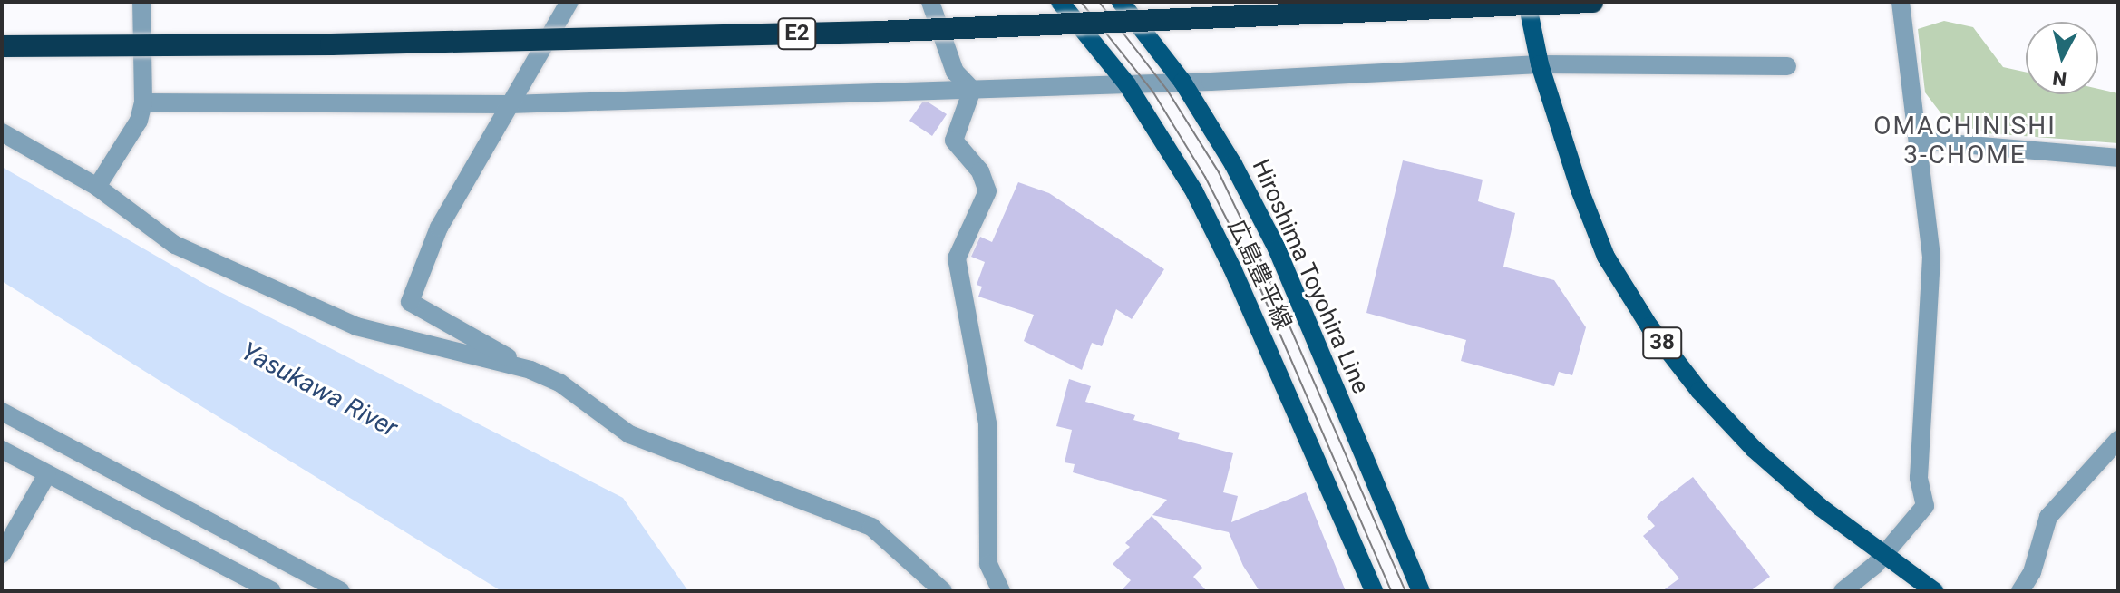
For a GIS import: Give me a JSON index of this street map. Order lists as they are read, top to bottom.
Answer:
{
  "streets": {
    "highway": ["E2"],
    "main road": ["広島豊平線", "Hiroshima Toyohira Line", "38"]
  },
  "districts": ["OMACHINISHI 3-CHOME"],
  "water": ["Yasukawa River"],
  "north": "bottom"
}
